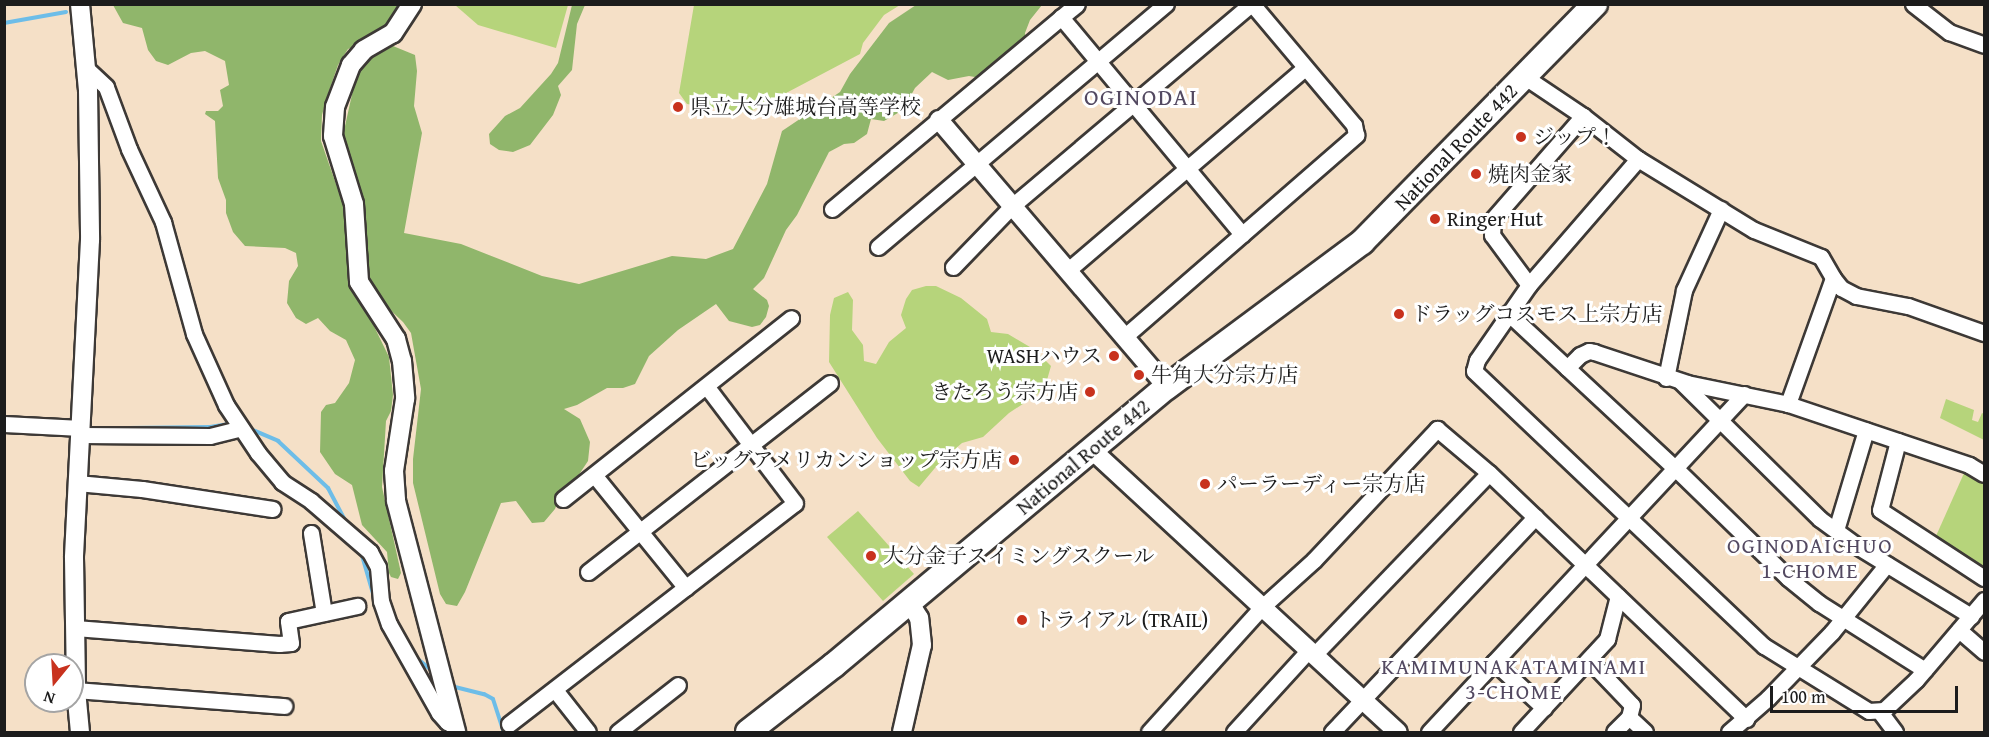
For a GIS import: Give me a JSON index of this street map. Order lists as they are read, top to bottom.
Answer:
{
  "streets": {
    "highway": ["National Route 442"]
  },
  "districts": ["OGINODAI", "OGINODAICHUO 1-CHOME", "KAMIMUNAKATAMINAMI 3-CHOME"],
  "places": [
    "県立大分雄城台高等学校",
    "ジップ！",
    "焼肉金家",
    "Ringer Hut",
    "ドラッグコスモス上宗方店",
    "WASHハウス",
    "牛角大分宗方店",
    "きたろう宗方店",
    "ビッグアメリカンショップ宗方店",
    "パーラーディー宗方店",
    "大分金子スイミングスクール",
    "トライアル (TRAIL)"
  ],
  "scale_bar": "100 m",
  "north": "bottom"
}
